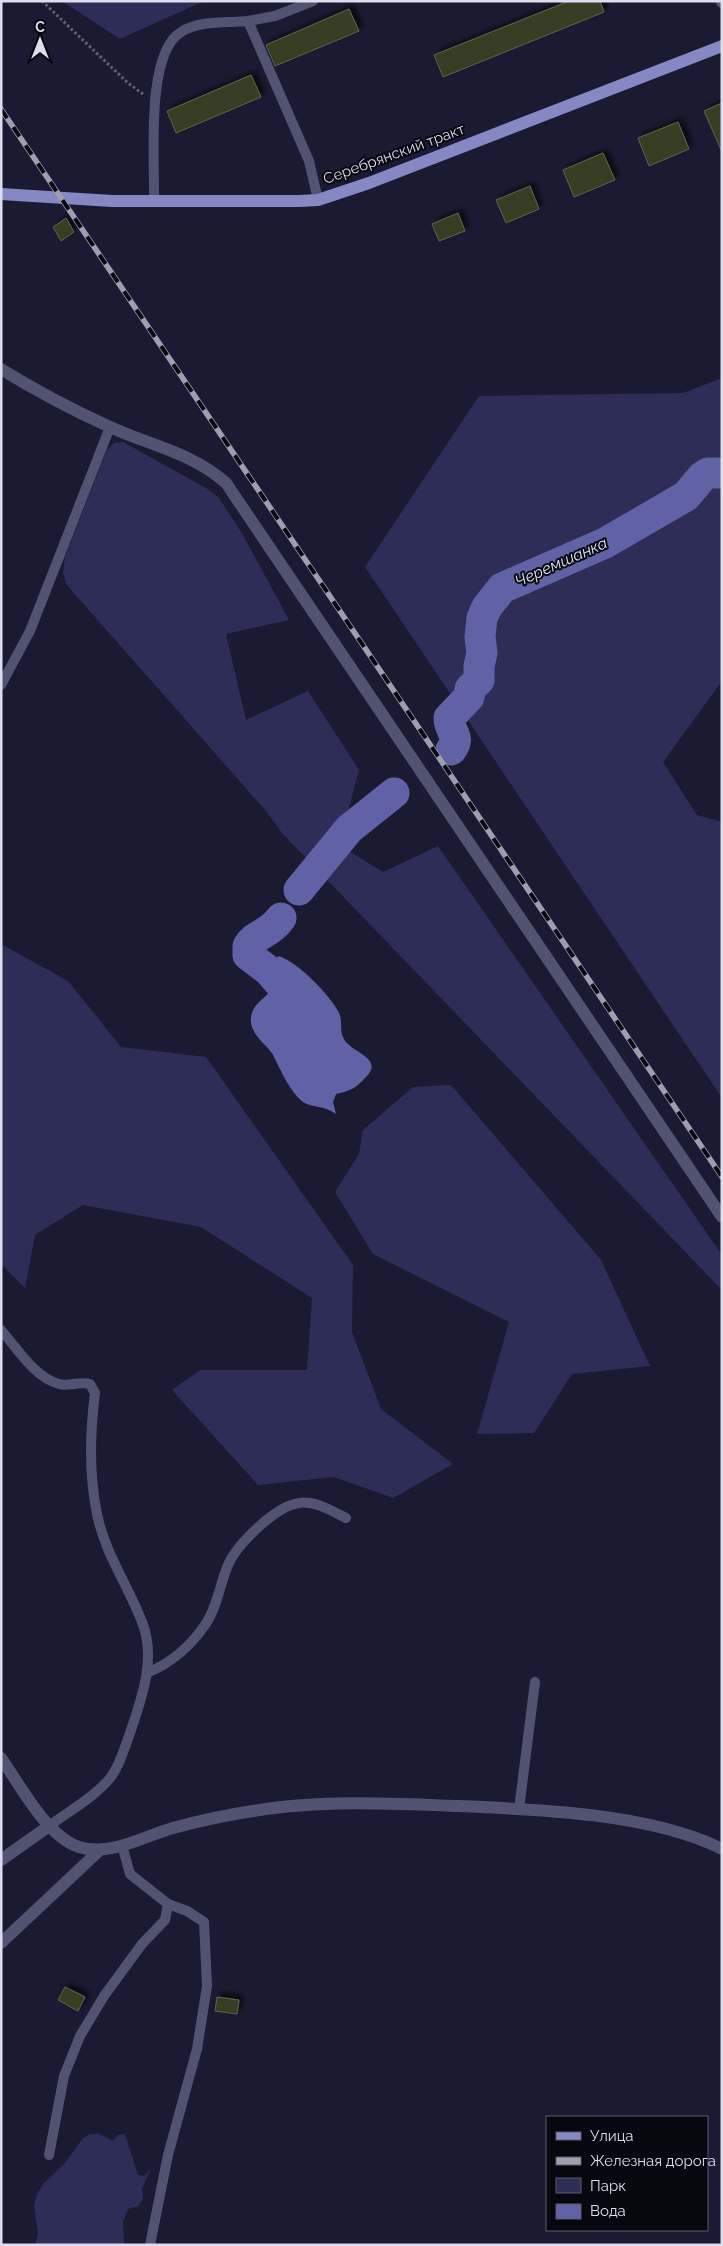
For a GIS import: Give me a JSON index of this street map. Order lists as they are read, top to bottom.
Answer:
{
  "streets": {
    "main road": ["Серебрянский тракт"]
  },
  "water": ["Черемшанка"],
  "legend": [
    "Улица",
    "Железная дорога",
    "Парк",
    "Вода"
  ],
  "north": "top"
}
